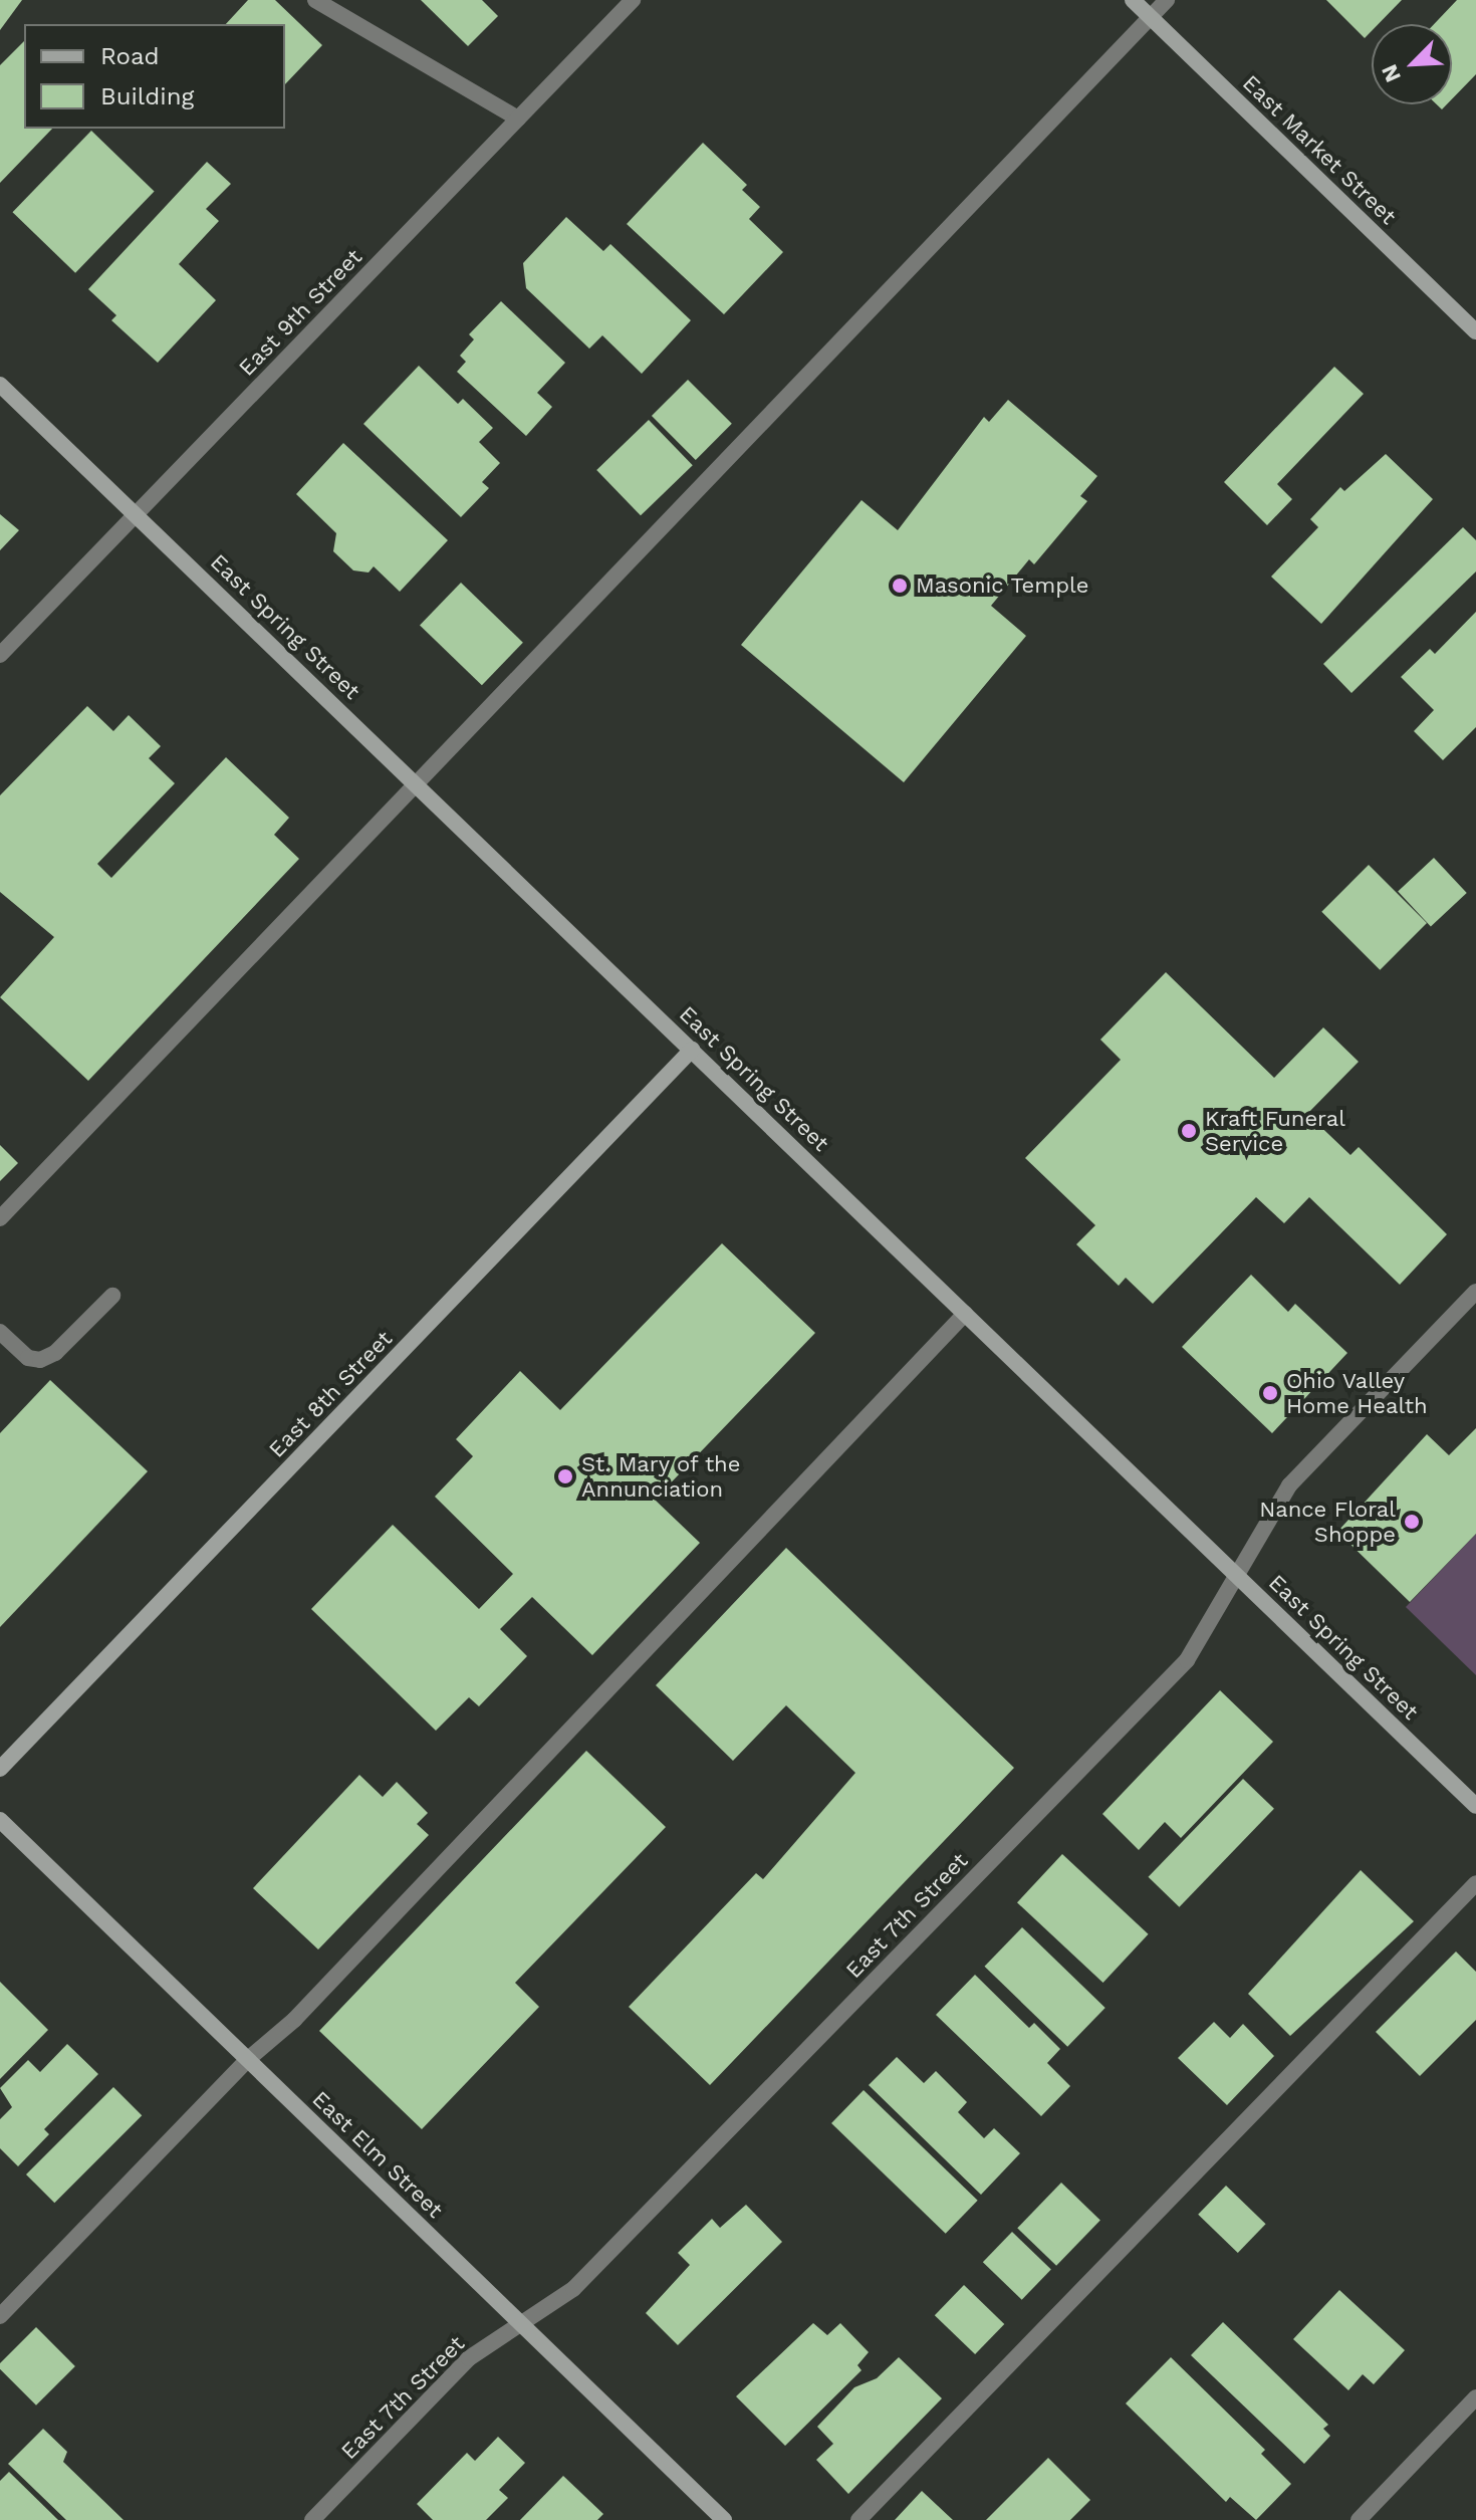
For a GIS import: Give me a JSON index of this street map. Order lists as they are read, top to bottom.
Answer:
{
  "streets": {
    "main road": [
      "East Market Street",
      "East Spring Street",
      "East 8th Street",
      "East Elm Street"
    ],
    "street": ["East 9th Street", "East 7th Street"]
  },
  "crossings": [
    ["East 9th Street", "East Spring Street"],
    ["East Spring Street", "East 8th Street"],
    ["East Spring Street", "East 7th Street"],
    ["East 7th Street", "East Elm Street"]
  ],
  "places": [
    "Masonic Temple",
    "Kraft Funeral Service",
    "Ohio Valley Home Health",
    "St. Mary of the Annunciation",
    "Nance Floral Shoppe"
  ],
  "legend": ["Road", "Building"],
  "north": "bottom left"
}
